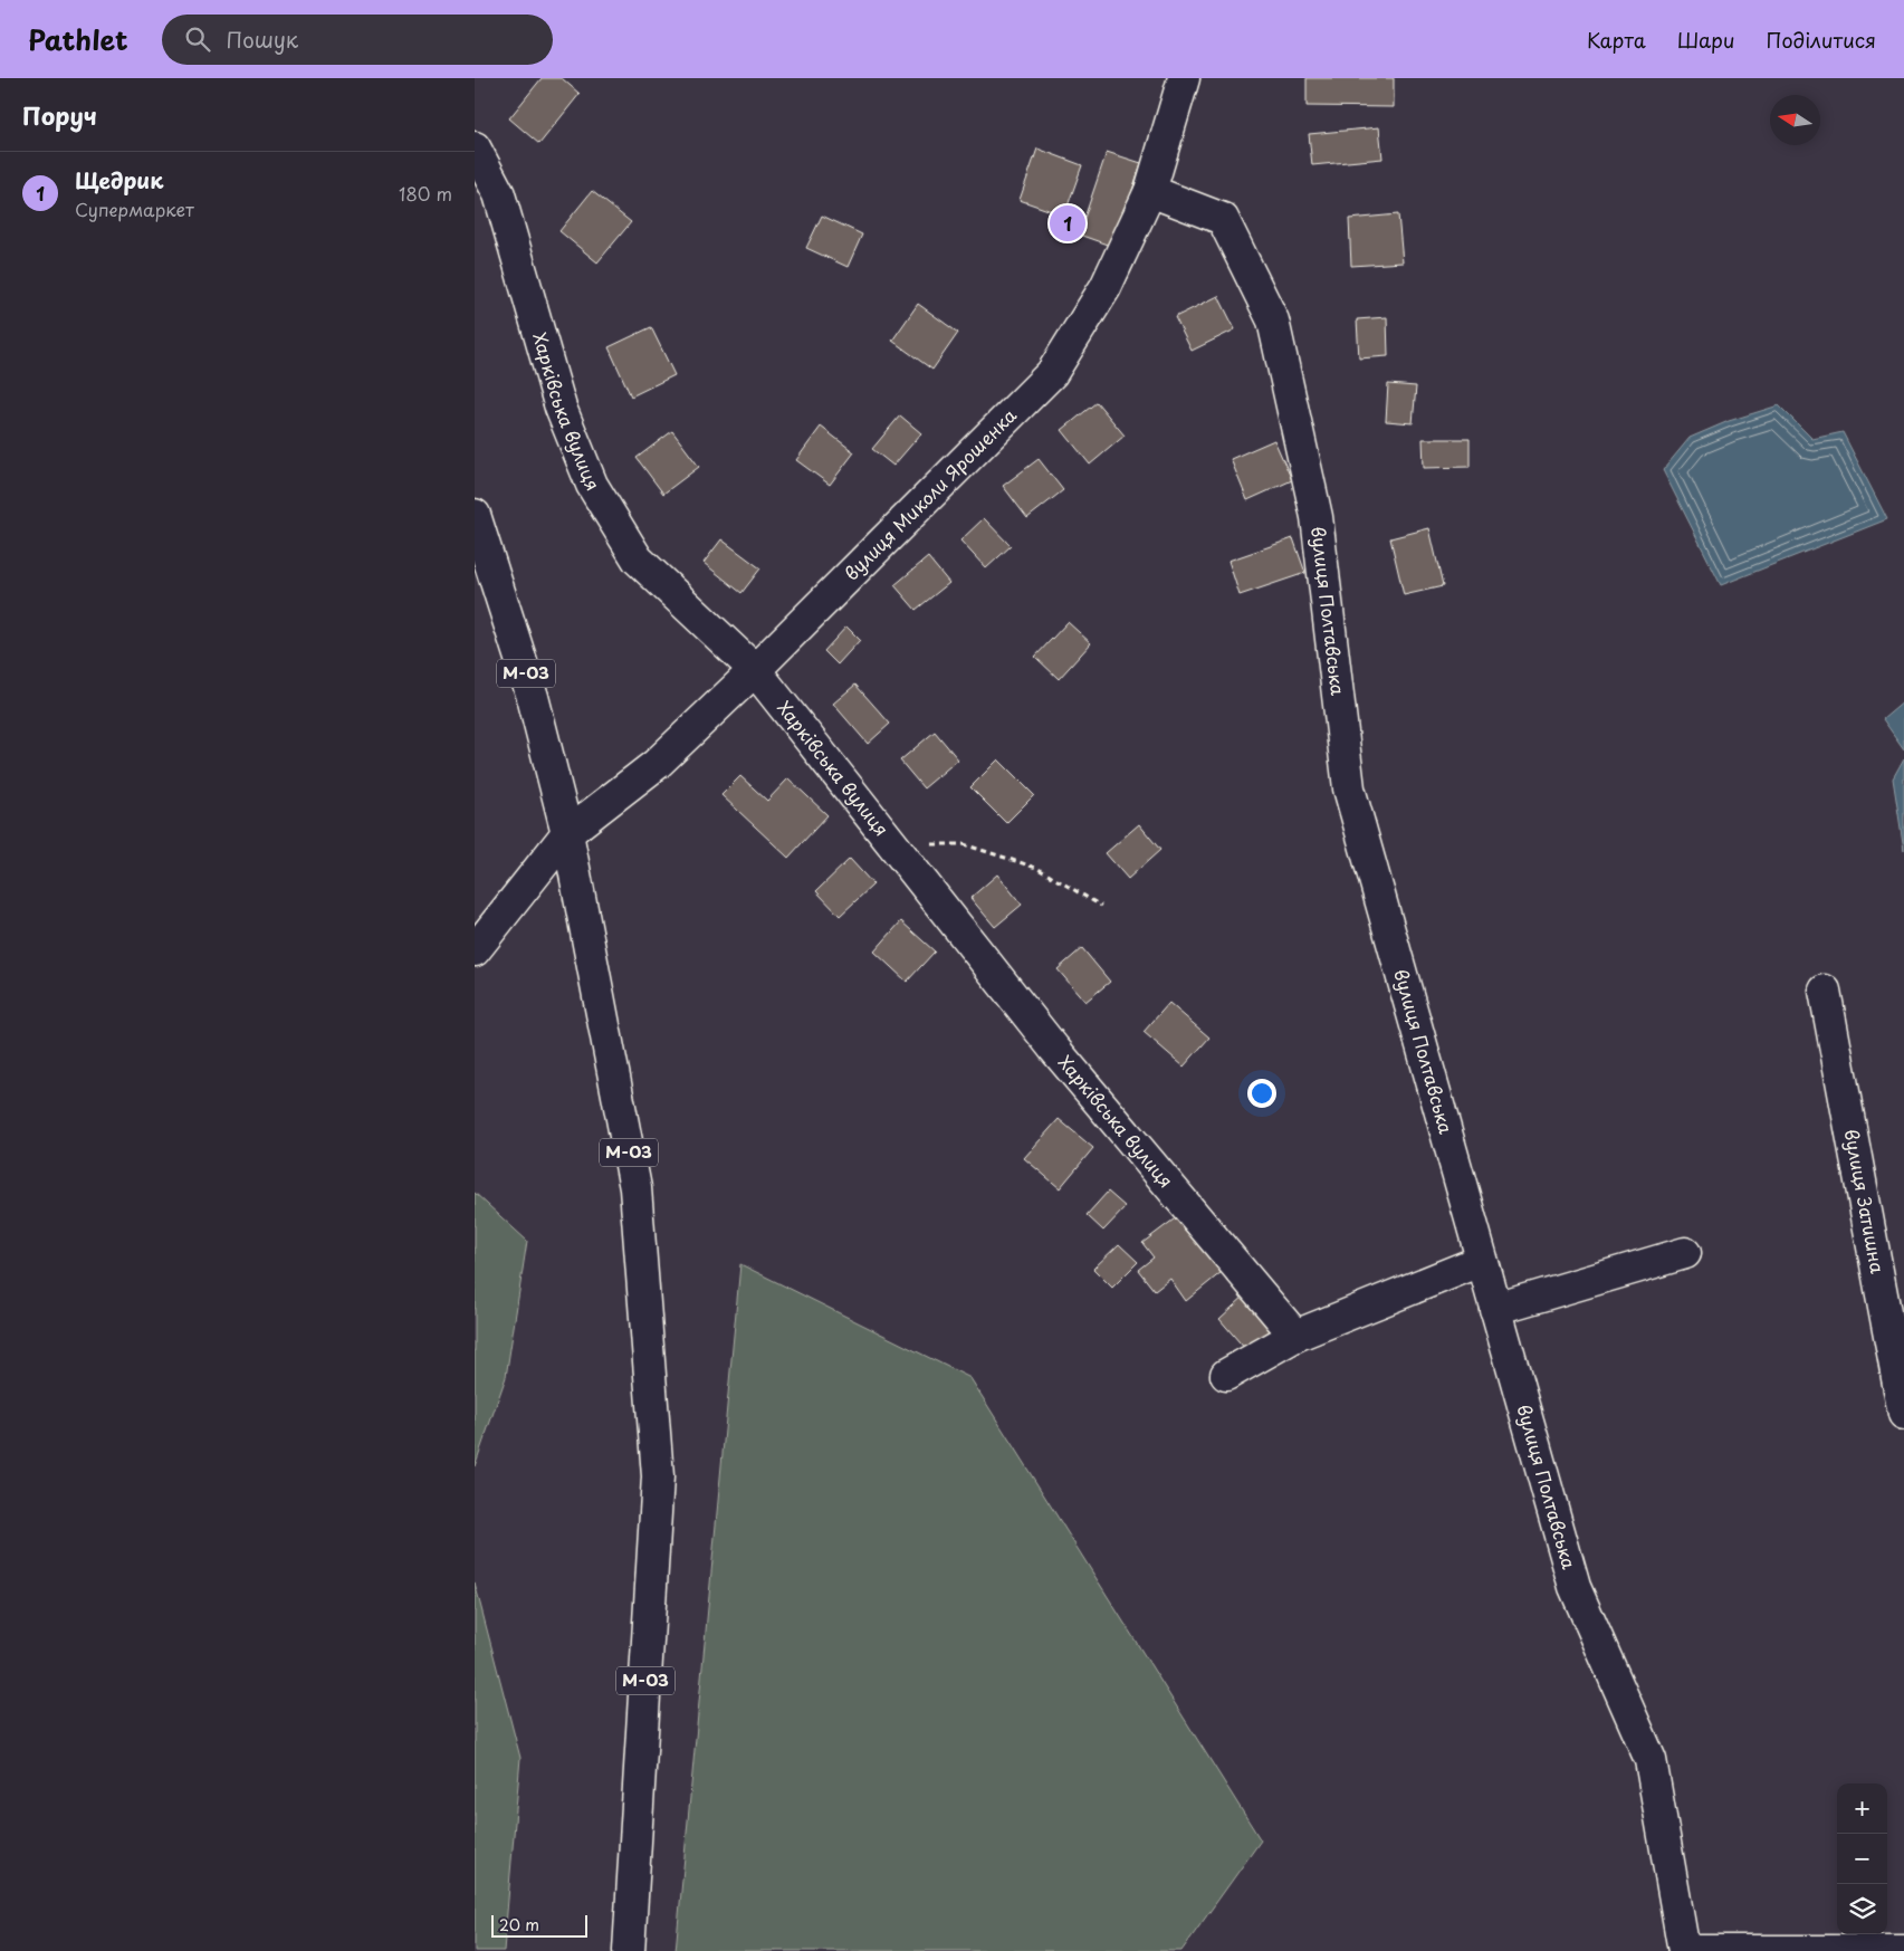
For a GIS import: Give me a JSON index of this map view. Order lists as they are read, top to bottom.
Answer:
{
  "streets": {
    "main road": [
      "Харківська вулиця",
      "вулиця Миколи Ярошенка",
      "вулиця Полтавська",
      "М-03",
      "вулиця Затишна"
    ]
  },
  "crossings": [
    ["Харківська вулиця", "вулиця Миколи Ярошенка"],
    ["вулиця Миколи Ярошенка", "вулиця Полтавська"],
    ["вулиця Миколи Ярошенка", "М-03"]
  ],
  "scale_bar": "20 m",
  "north": "left",
  "page": {
    "header": "Pathlet",
    "search": "Пошук",
    "nav": ["Карта", "Шари", "Поділитися"],
    "heading": "Поруч",
    "list": [
      {
        "mark": "1",
        "name": "Щедрик",
        "note": "Супермаркет",
        "value": "180 m"
      }
    ],
    "pins": "1",
    "map_buttons": ["+", "−"],
    "scale": "20 m"
  }
}
